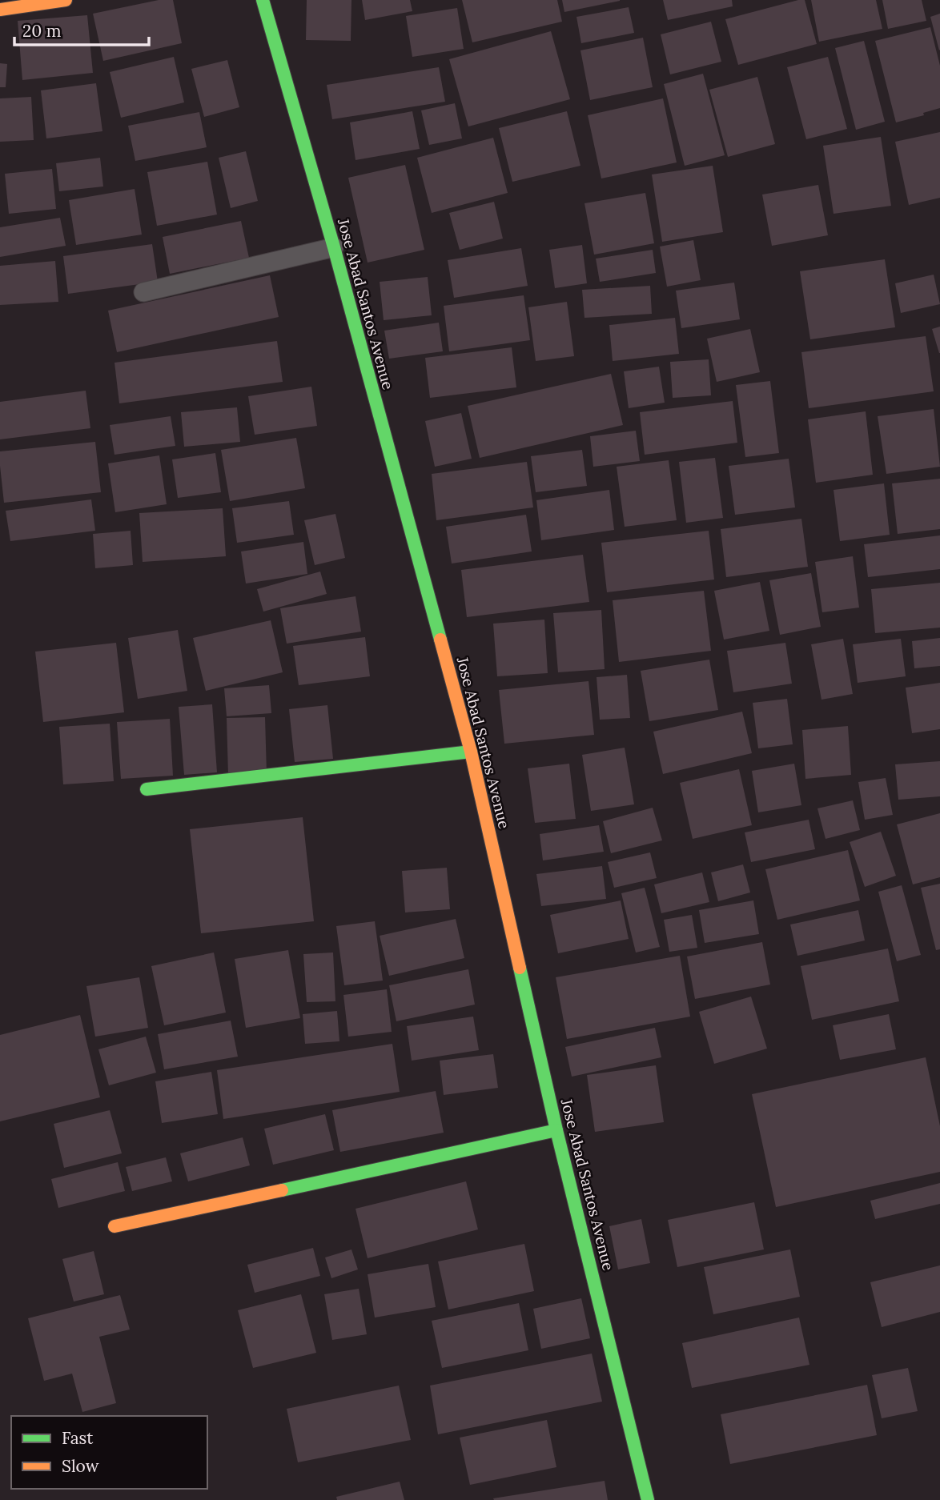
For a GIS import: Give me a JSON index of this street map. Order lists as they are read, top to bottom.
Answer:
{
  "streets": {
    "main road": ["Jose Abad Santos Avenue"]
  },
  "legend": ["Fast", "Slow"],
  "scale_bar": "20 m"
}
